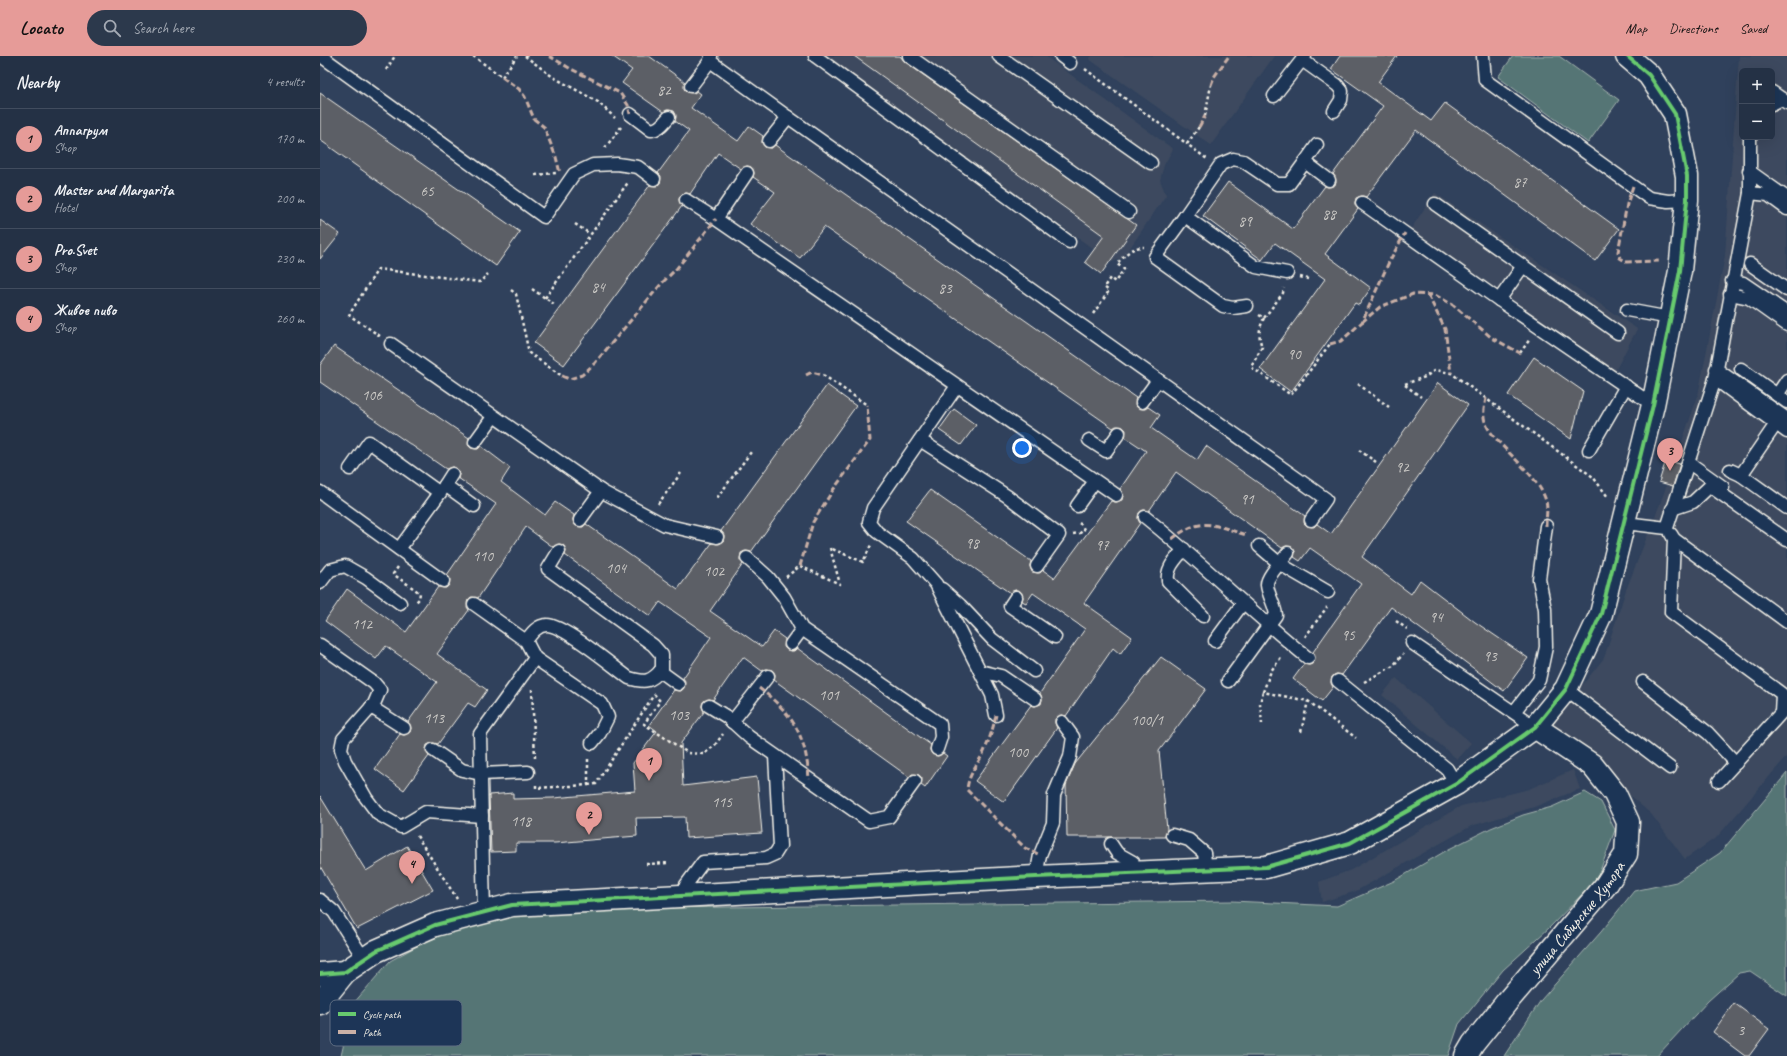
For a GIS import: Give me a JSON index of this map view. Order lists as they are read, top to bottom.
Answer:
{
  "streets": {
    "street": ["улица Сибирские Хутора"]
  },
  "house_numbers": [
    "82",
    "87",
    "65",
    "88",
    "89",
    "84",
    "83",
    "90",
    "106",
    "92",
    "91",
    "98",
    "97",
    "110",
    "104",
    "102",
    "94",
    "112",
    "95",
    "93",
    "101",
    "103",
    "113",
    "100/1",
    "100",
    "115",
    "118",
    "3"
  ],
  "legend": ["Cycle path", "Path"],
  "page": {
    "header": "Locato",
    "search": "Search here",
    "nav": ["Map", "Directions", "Saved"],
    "heading": ["Nearby", "4 results"],
    "map_buttons": ["+", "−"],
    "list": [
      {
        "mark": "1",
        "name": "Аппагрум",
        "note": "Shop",
        "value": "170 m"
      },
      {
        "mark": "2",
        "name": "Master and Margarita",
        "note": "Hotel",
        "value": "200 m"
      },
      {
        "mark": "3",
        "name": "Pro.Svet",
        "note": "Shop",
        "value": "230 m"
      },
      {
        "mark": "4",
        "name": "Живое пиво",
        "note": "Shop",
        "value": "260 m"
      }
    ],
    "pins": [
      "3",
      "1",
      "2",
      "4"
    ]
  }
}
